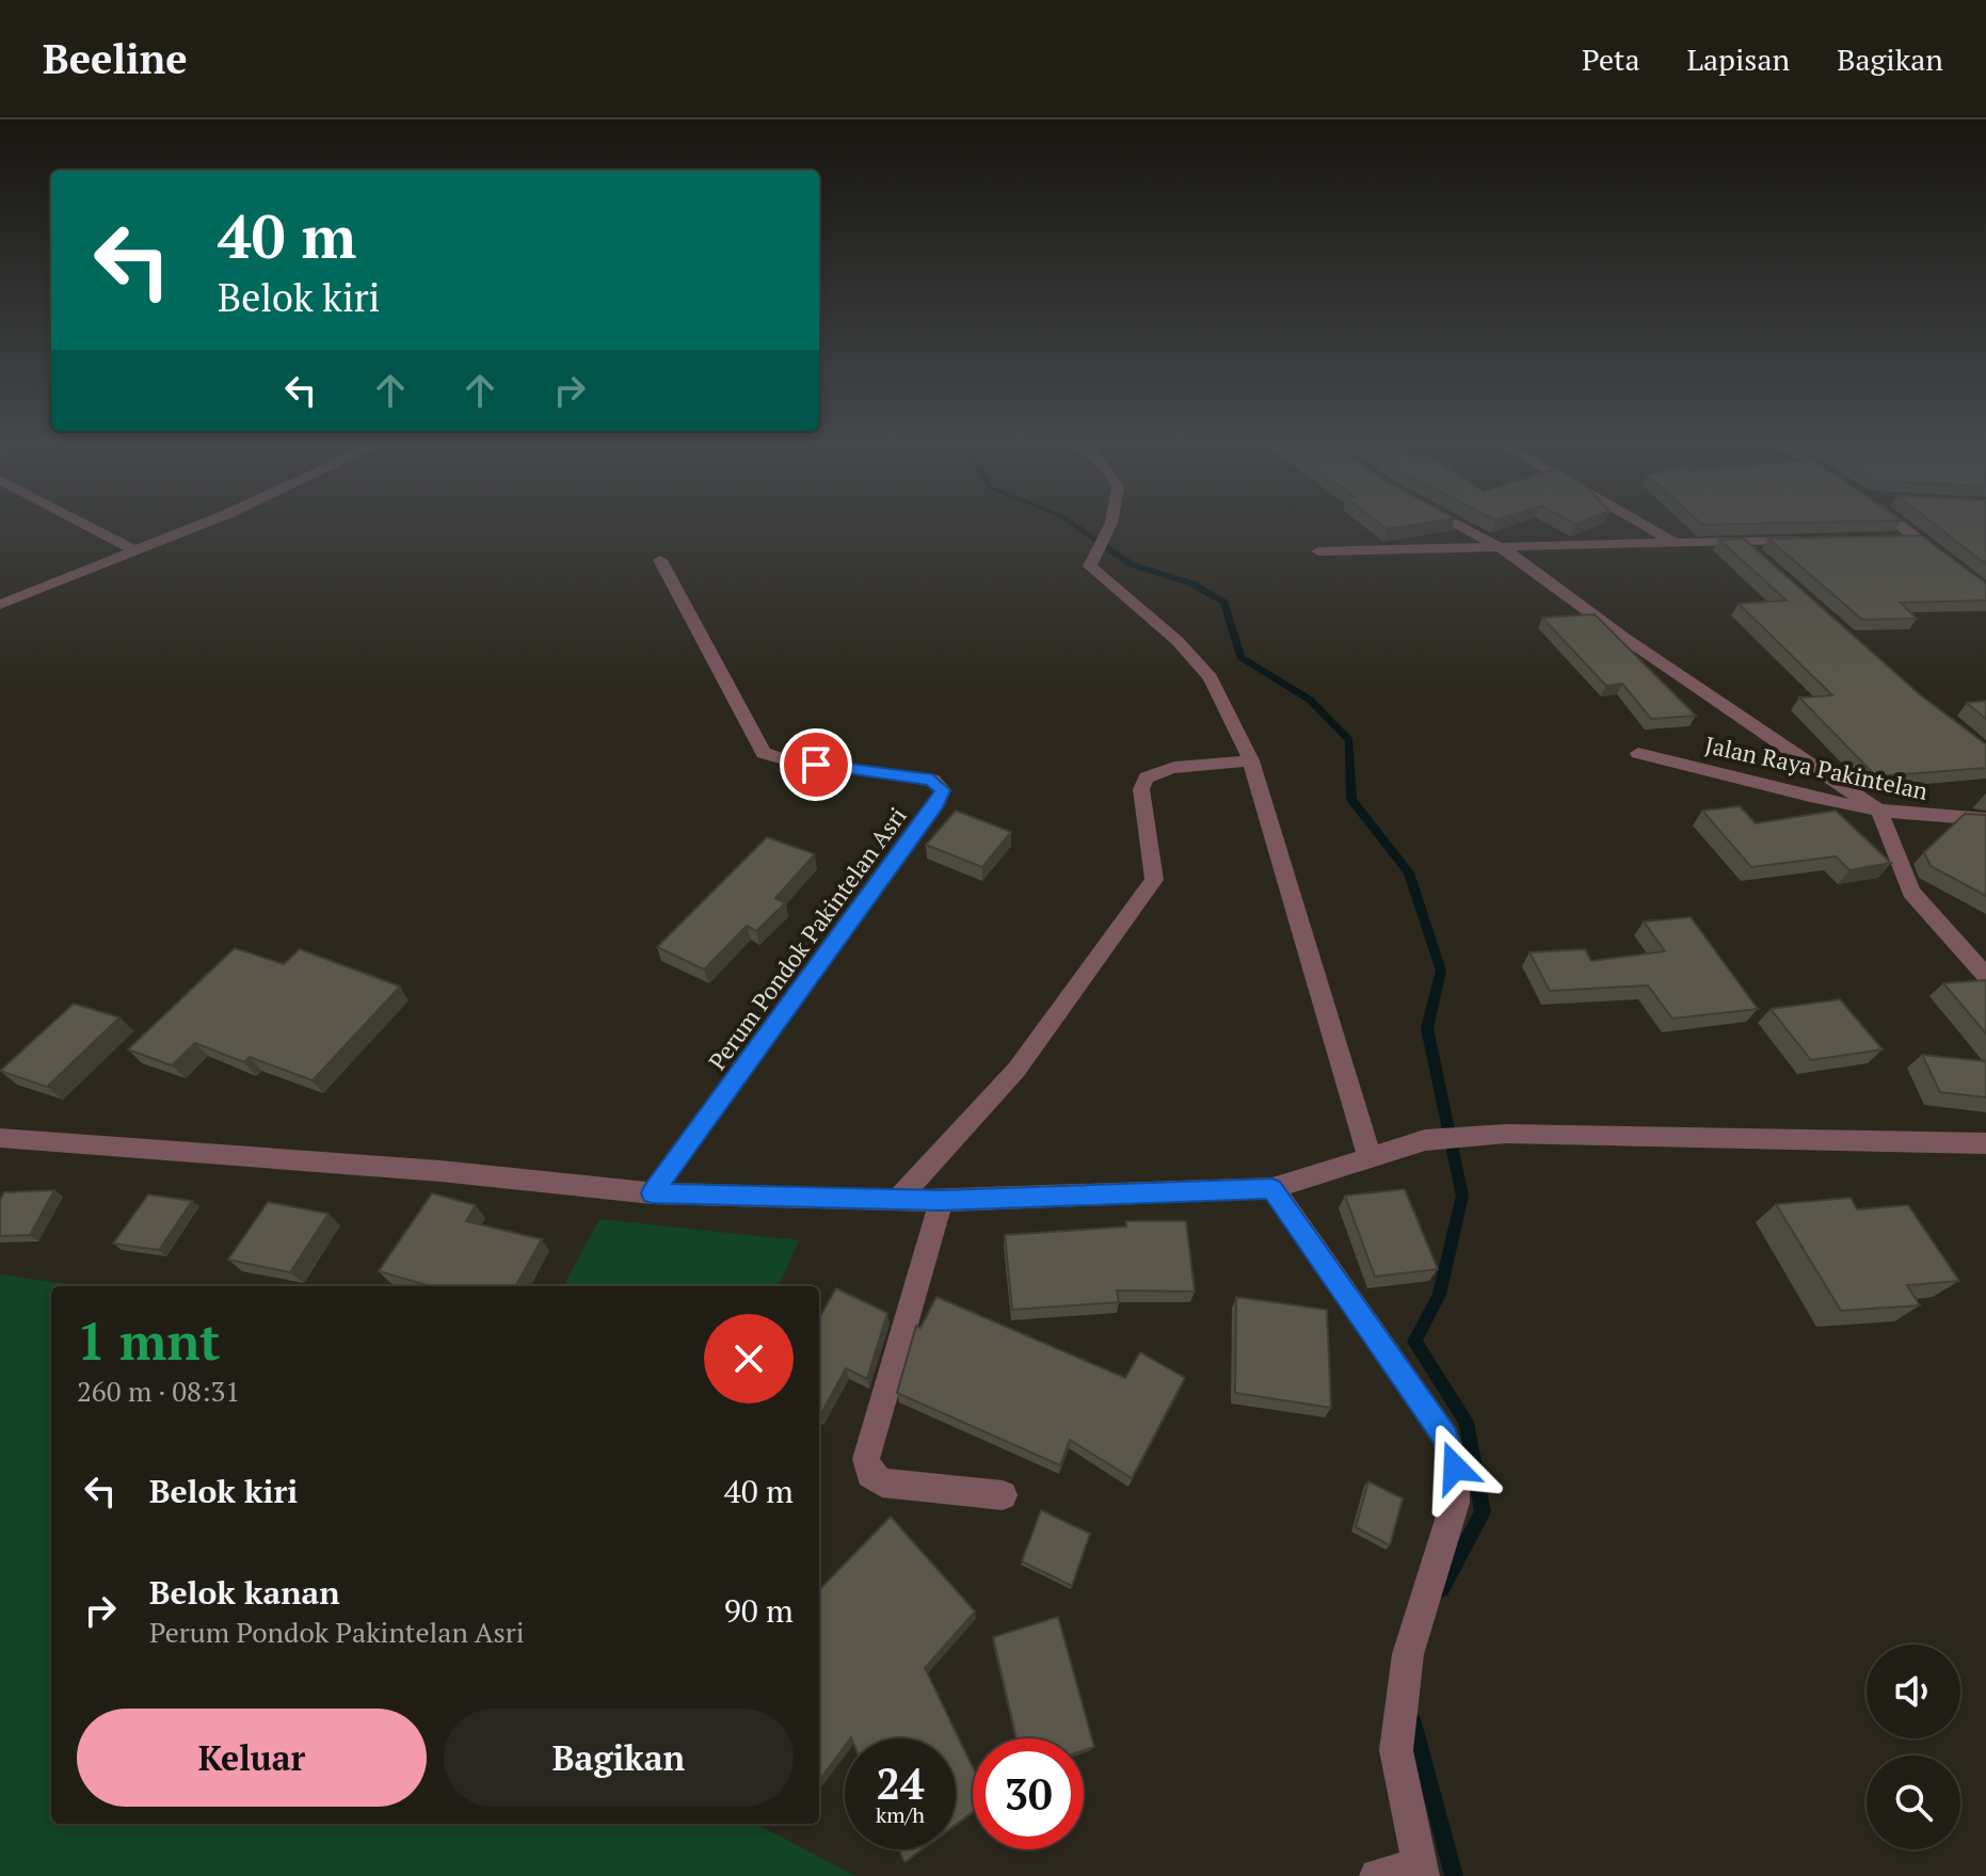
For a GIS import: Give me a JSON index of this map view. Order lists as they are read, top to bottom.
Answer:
{
  "streets": {
    "street": ["Jalan Raya Pakintelan", "Perum Pondok Pakintelan Asri"]
  },
  "page": {
    "header": "Beeline",
    "nav": ["Peta", "Lapisan", "Bagikan"],
    "turn": ["40 m", "Belok kiri"],
    "heading": ["1 mnt", "260 m · 08:31"],
    "list": [
      {
        "name": "Belok kiri",
        "value": "40 m"
      },
      {
        "name": "Belok kanan",
        "note": "Perum Pondok Pakintelan Asri",
        "value": "90 m"
      }
    ],
    "buttons": ["Keluar", "Bagikan"],
    "speed": "24 km/h",
    "limit": "30"
  }
}
